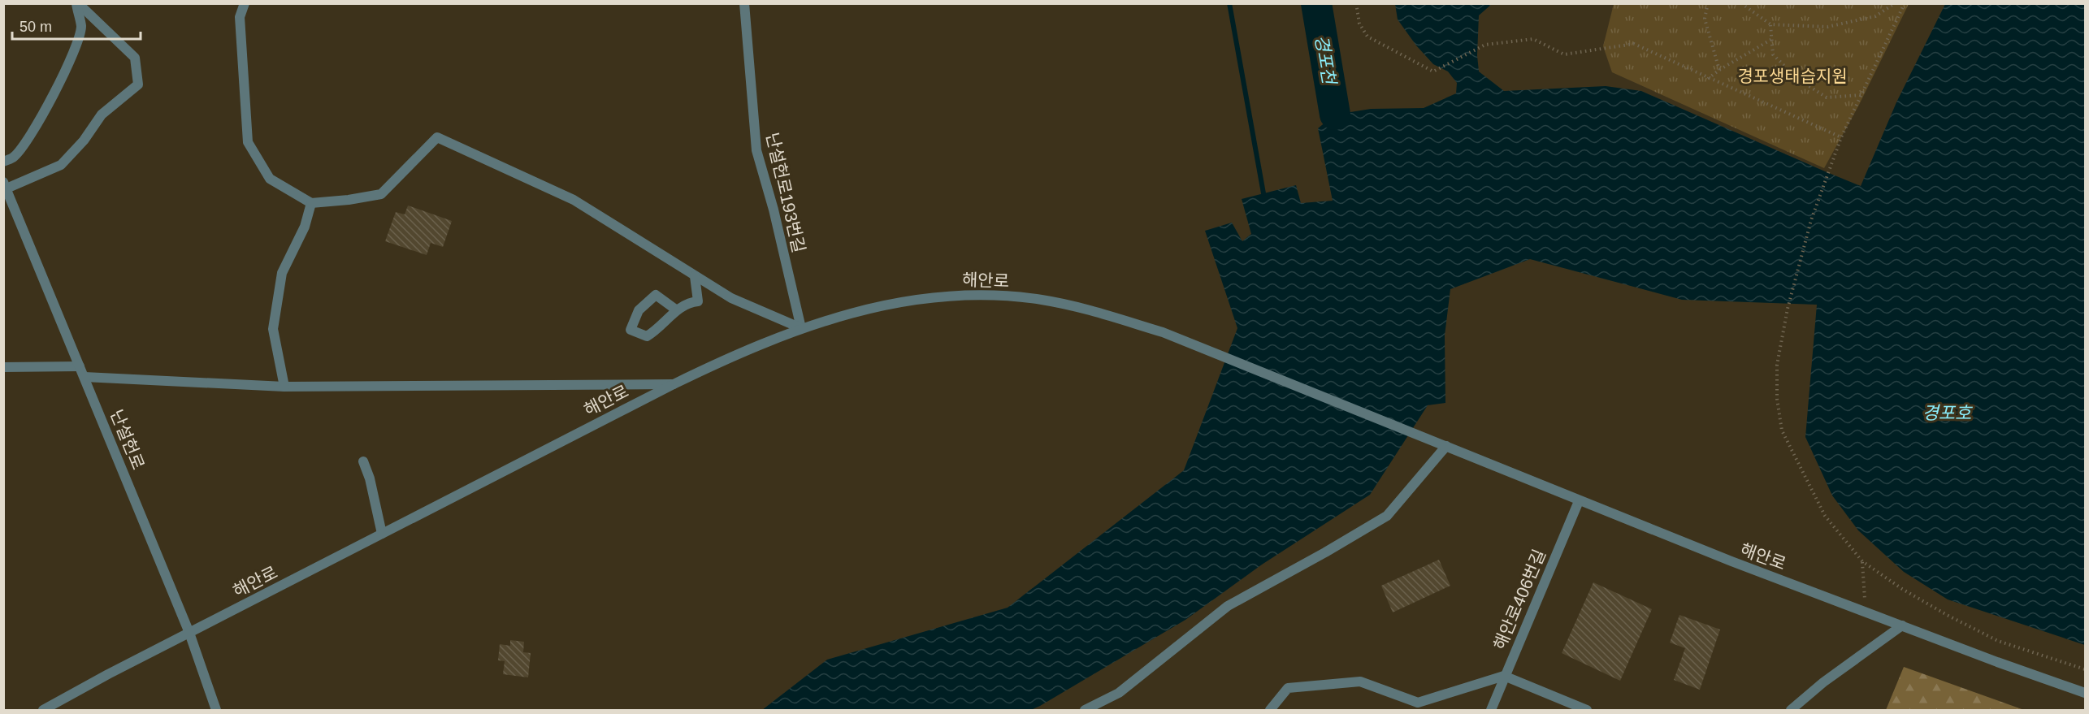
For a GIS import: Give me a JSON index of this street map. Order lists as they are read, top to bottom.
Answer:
{
  "streets": {
    "street": [
      "난설헌로193번길",
      "해안로",
      "난설헌로",
      "해안로406번길"
    ]
  },
  "crossings": [
    ["난설헌로193번길", "해안로"],
    ["해안로", "난설헌로"],
    ["해안로", "해안로406번길"]
  ],
  "water": ["경포천", "경포호"],
  "parks": ["경포생태습지원"],
  "scale_bar": "50 m"
}
